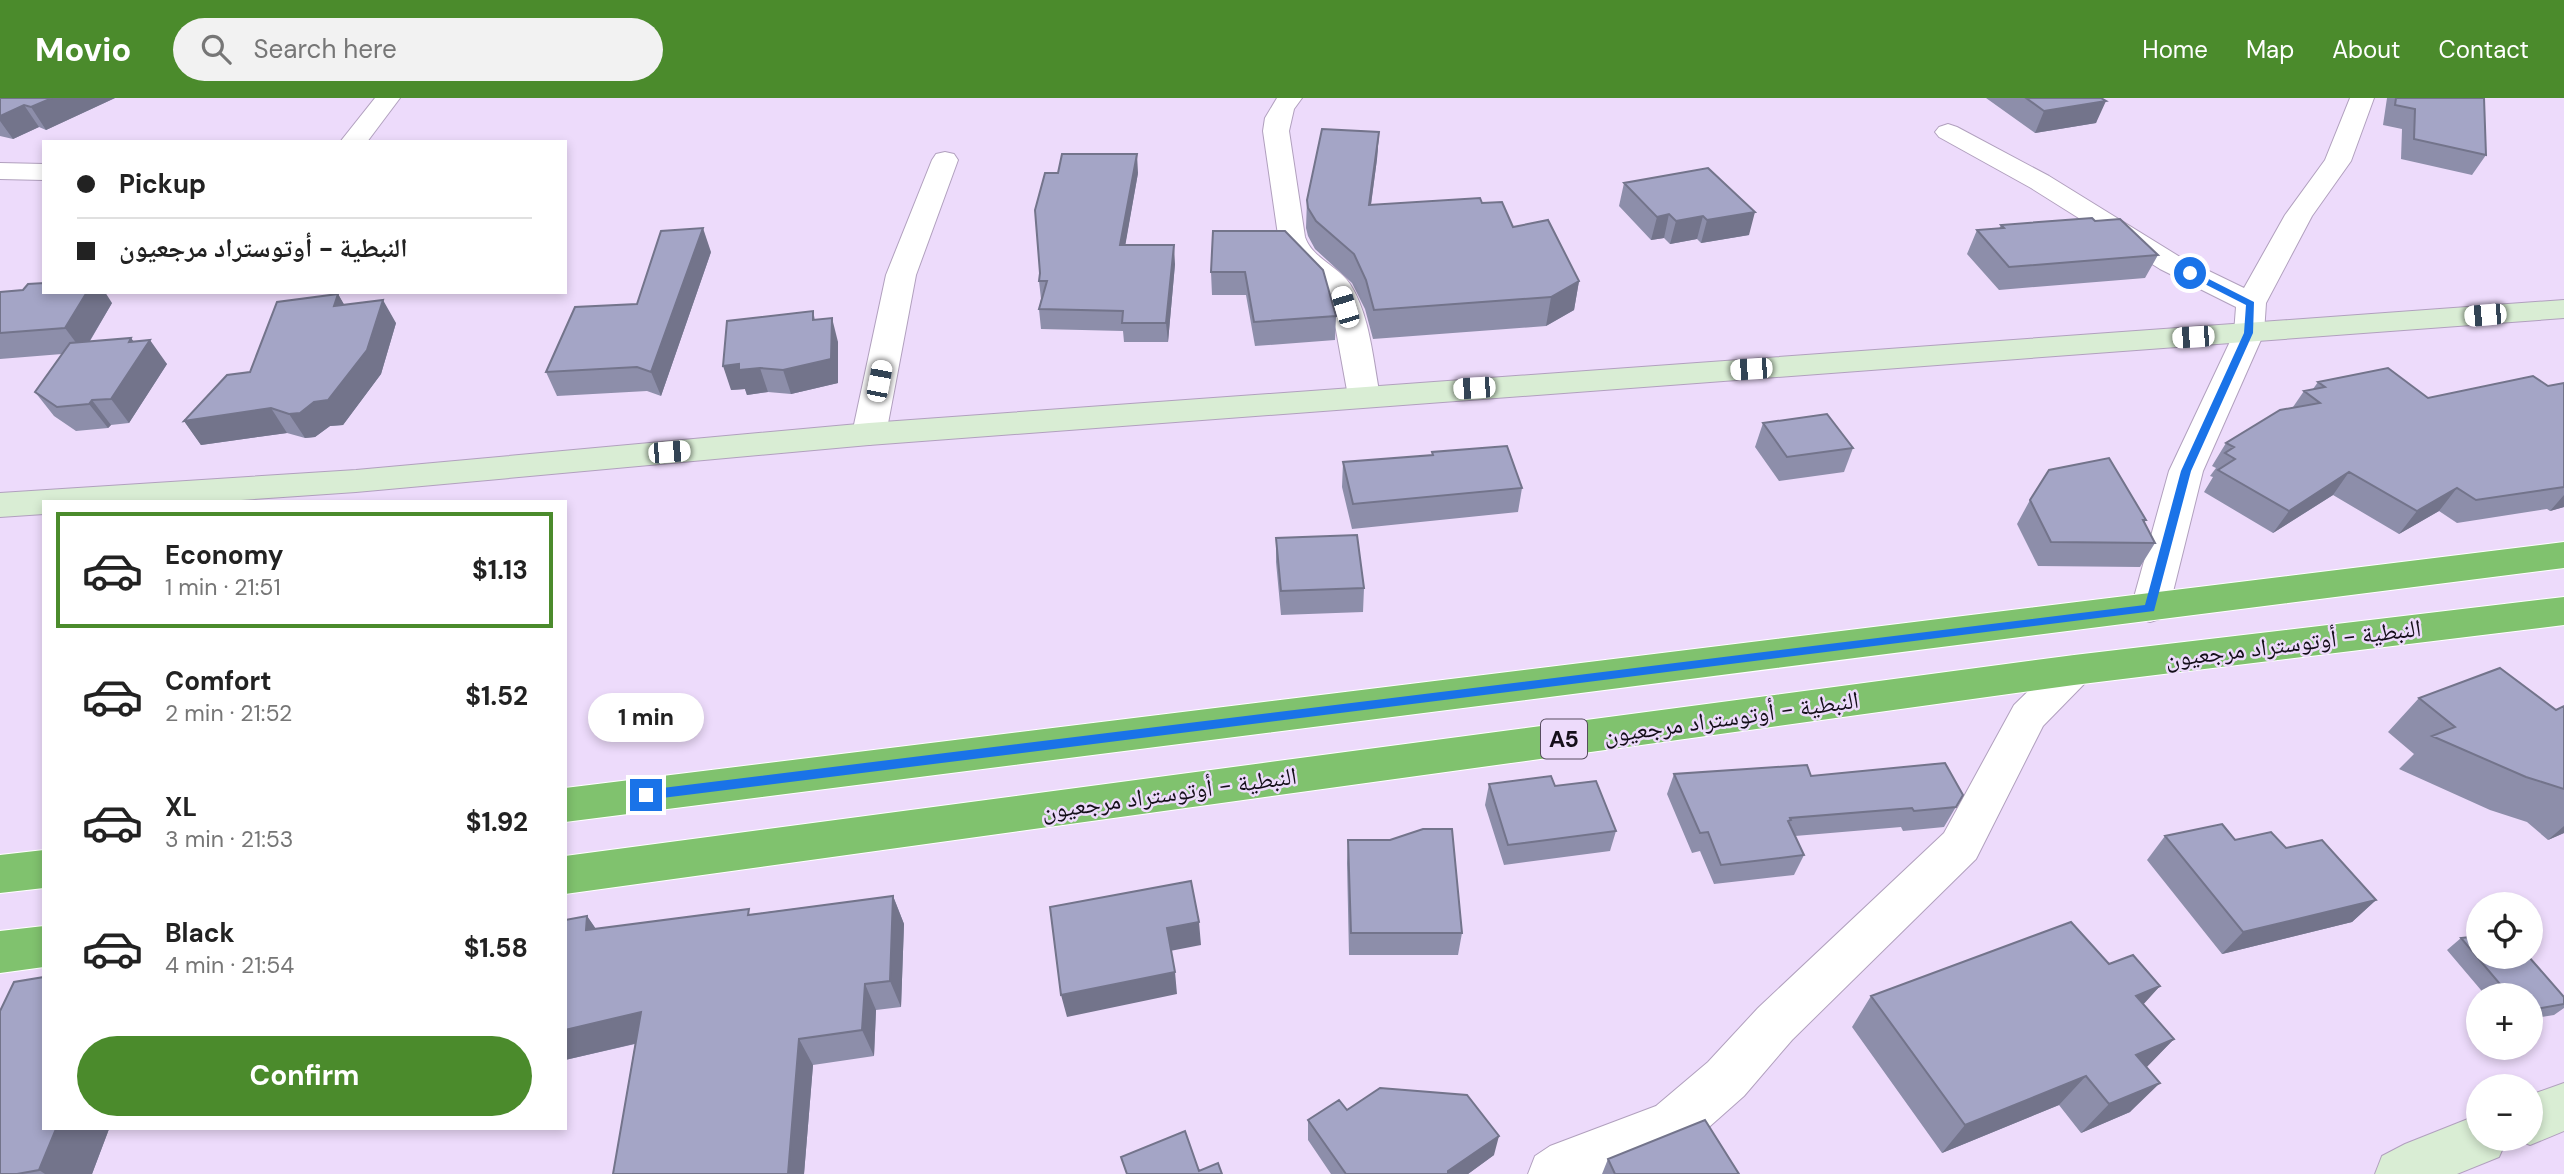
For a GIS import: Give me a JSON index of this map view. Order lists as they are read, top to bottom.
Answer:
{
  "streets": {
    "highway": ["النبطية - أوتوستراد مرجعيون", "A5"]
  },
  "page": {
    "header": "Movio",
    "search": "Search here",
    "nav": [
      "Home",
      "Map",
      "About",
      "Contact"
    ],
    "banner": ["Pickup", "النبطية - أوتوستراد مرجعيون"],
    "list": [
      {
        "name": "Economy",
        "note": "1 min · 21:51",
        "value": "$1.13"
      },
      {
        "name": "Comfort",
        "note": "2 min · 21:52",
        "value": "$1.52"
      },
      {
        "name": "XL",
        "note": "3 min · 21:53",
        "value": "$1.92"
      },
      {
        "name": "Black",
        "note": "4 min · 21:54",
        "value": "$1.58"
      }
    ],
    "bubble": "1 min",
    "map_buttons": ["+", "−"],
    "buttons": "Confirm"
  }
}
